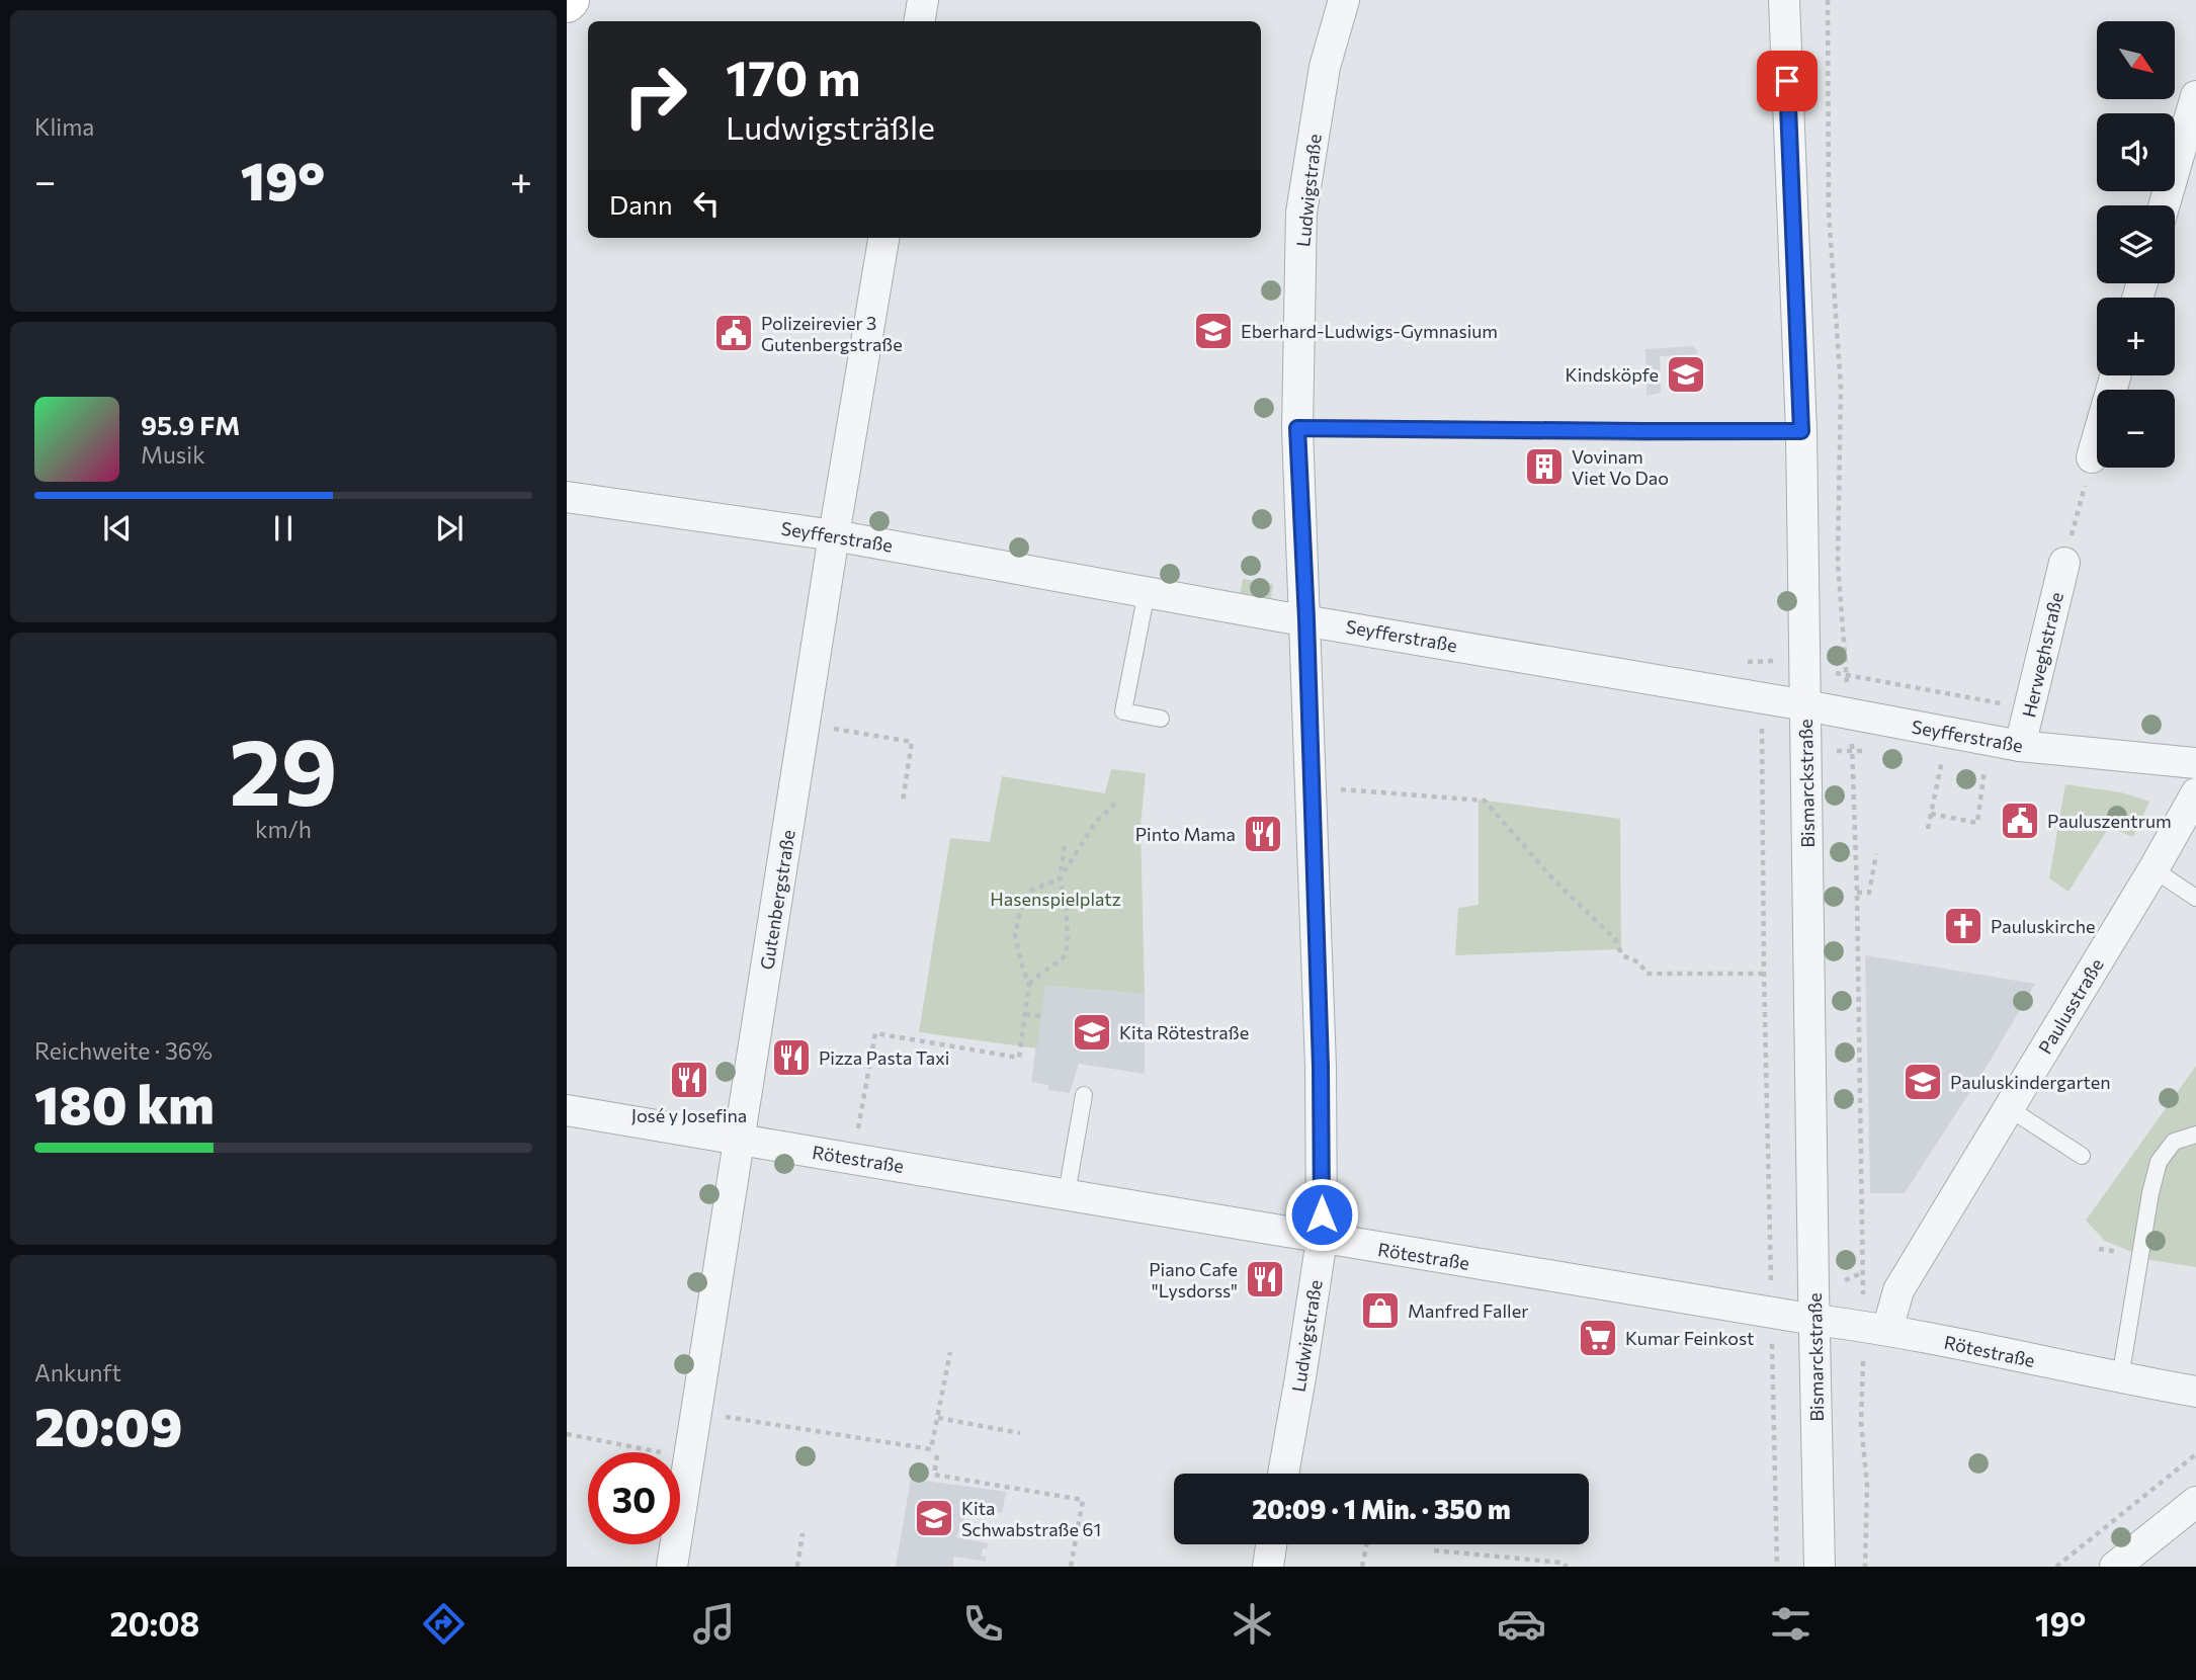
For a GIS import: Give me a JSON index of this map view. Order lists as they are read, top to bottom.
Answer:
{
  "streets": {
    "street": [
      "Ludwigstraße",
      "Seyfferstraße",
      "Herweghstraße",
      "Bismarckstraße",
      "Gutenbergstraße",
      "Paulusstraße",
      "Rötestraße"
    ]
  },
  "crossings": [
    ["Ludwigstraße", "Seyfferstraße"],
    ["Ludwigstraße", "Rötestraße"],
    ["Seyfferstraße", "Herweghstraße"],
    ["Seyfferstraße", "Bismarckstraße"],
    ["Seyfferstraße", "Gutenbergstraße"],
    ["Bismarckstraße", "Rötestraße"],
    ["Gutenbergstraße", "Rötestraße"],
    ["Paulusstraße", "Rötestraße"]
  ],
  "parks": ["Hasenspielplatz"],
  "places": {
    "school or university": [
      "Eberhard-Ludwigs-Gymnasium",
      "Kindsköpfe",
      "Kita Rötestraße",
      "Pauluskindergarten",
      "Kita Schwabstraße 61"
    ],
    "public building": ["Polizeirevier 3 Gutenbergstraße", "Pauluszentrum"],
    "building": ["Vovinam Viet Vo Dao"],
    "restaurant": [
      "Pinto Mama",
      "Pizza Pasta Taxi",
      "José y Josefina",
      "Piano Cafe \"Lysdorss\""
    ],
    "church": ["Pauluskirche"],
    "shop": ["Manfred Faller"],
    "supermarket": ["Kumar Feinkost"]
  },
  "north": "bottom right",
  "page": {
    "tile": [
      "Klima",
      ["29", "km/h"],
      ["Reichweite · 36%", "180 km"],
      ["Ankunft", "20:09"]
    ],
    "map_buttons": ["+", "−"],
    "turn": ["170 m", "Ludwigsträßle"],
    "heat": ["−", "19°", "+"],
    "then": "Dann",
    "song": ["95.9 FM", "Musik"],
    "limit": "30",
    "trip": "20:09 · 1 Min. · 350 m",
    "tabs": ["20:08", "19°"]
  }
}
